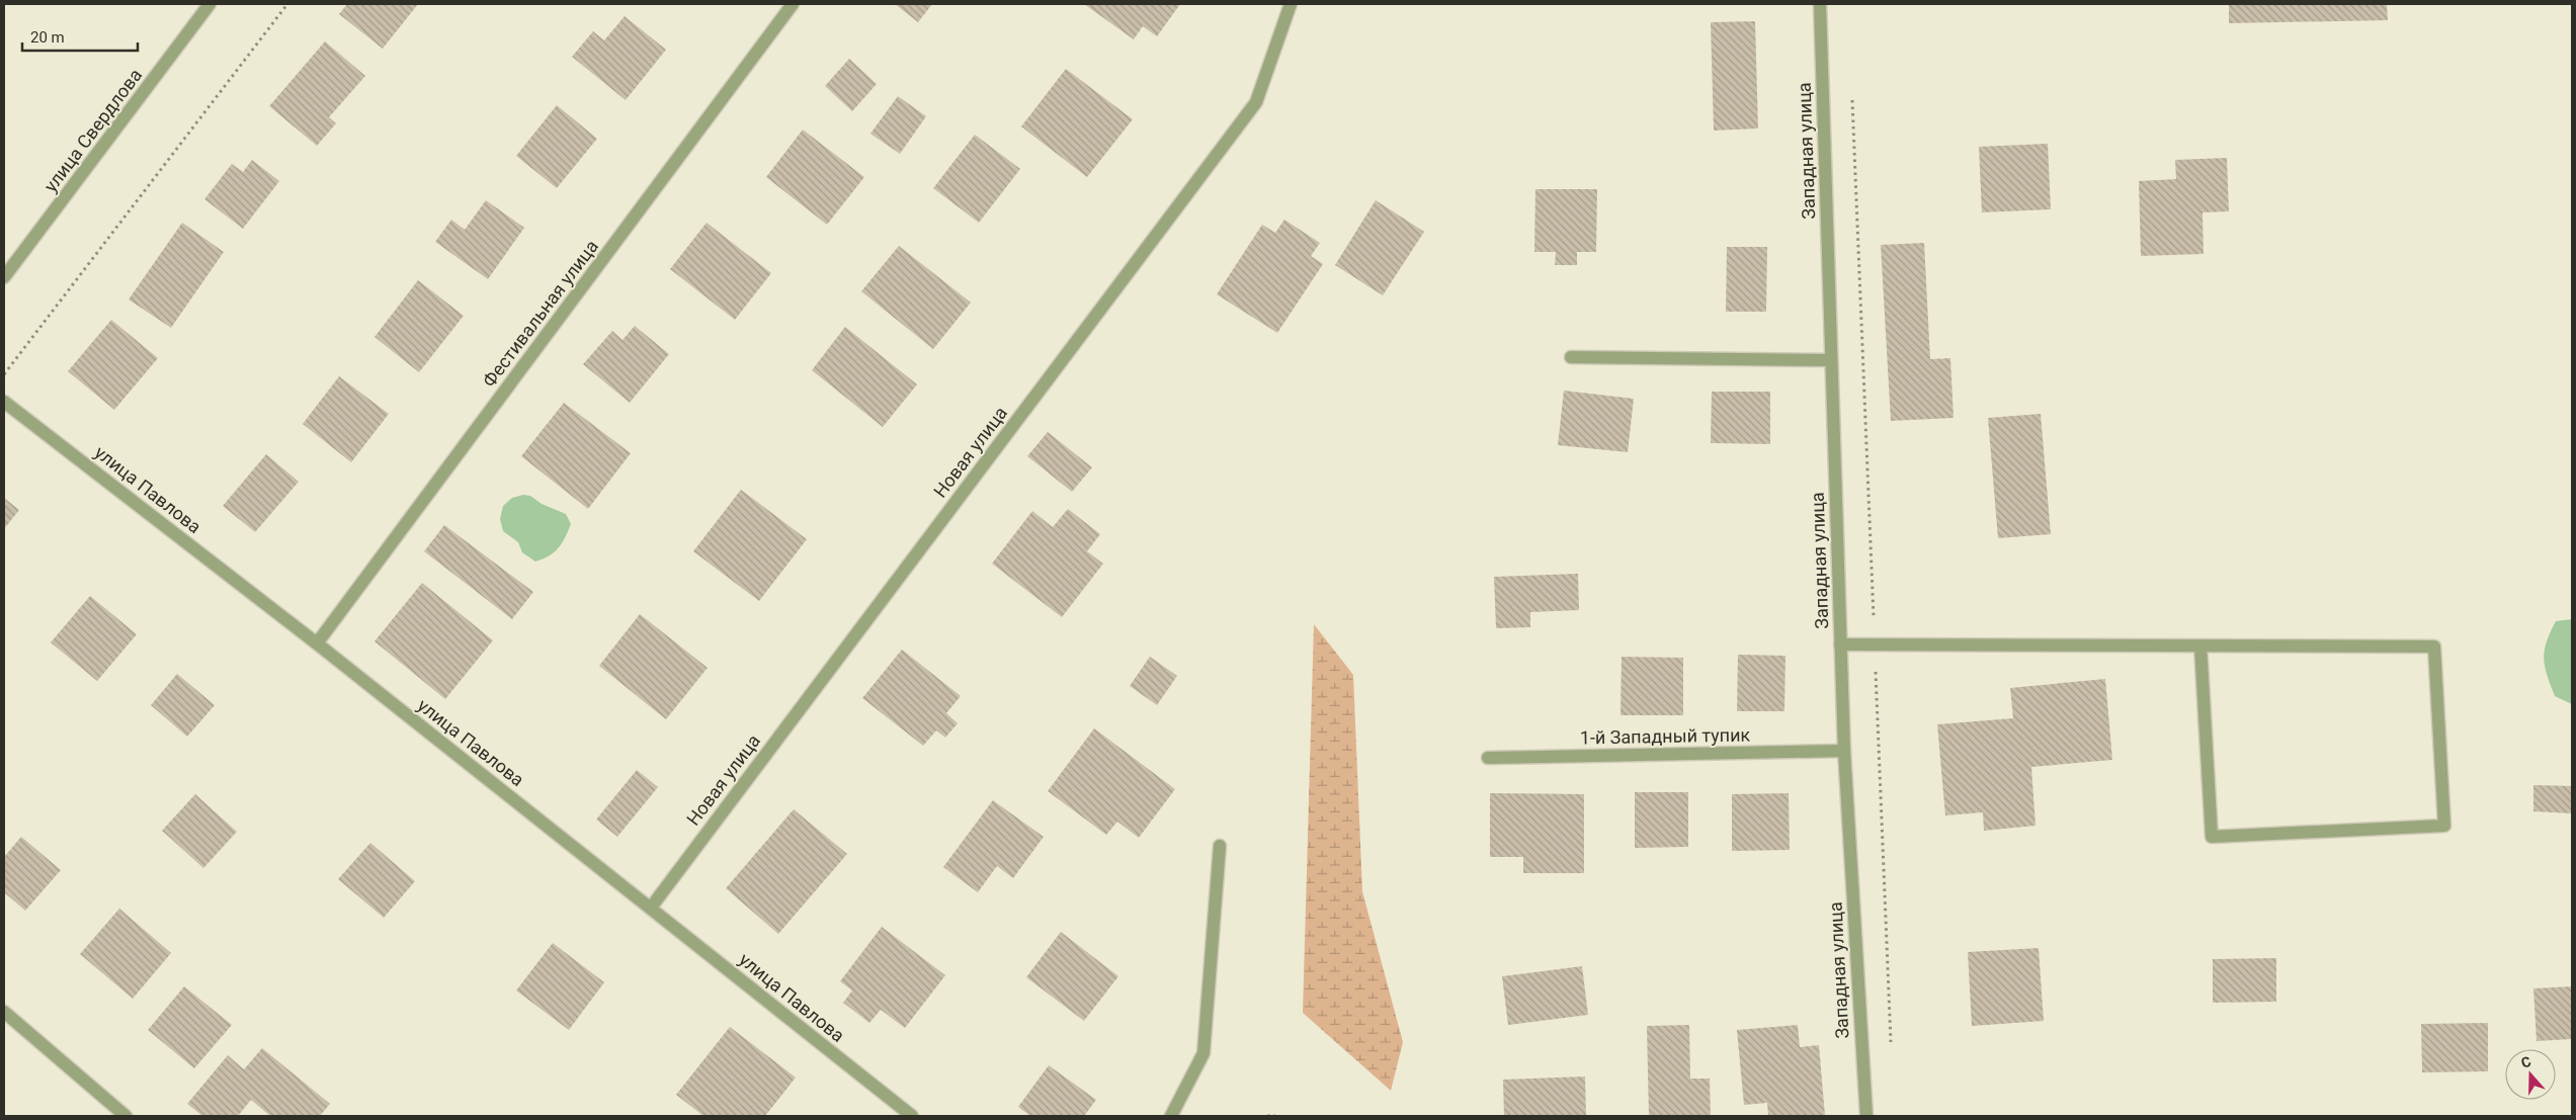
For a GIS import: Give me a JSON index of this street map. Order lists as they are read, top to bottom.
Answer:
{
  "streets": {
    "street": [
      "улица Свердлова",
      "Западная улица",
      "Фестивальная улица",
      "Новая улица",
      "улица Павлова",
      "1-й Западный тупик"
    ]
  },
  "crossings": [
    ["Западная улица", "1-й Западный тупик"],
    ["Фестивальная улица", "улица Павлова"],
    ["Новая улица", "улица Павлова"]
  ],
  "scale_bar": "20 m",
  "north": "top"
}
